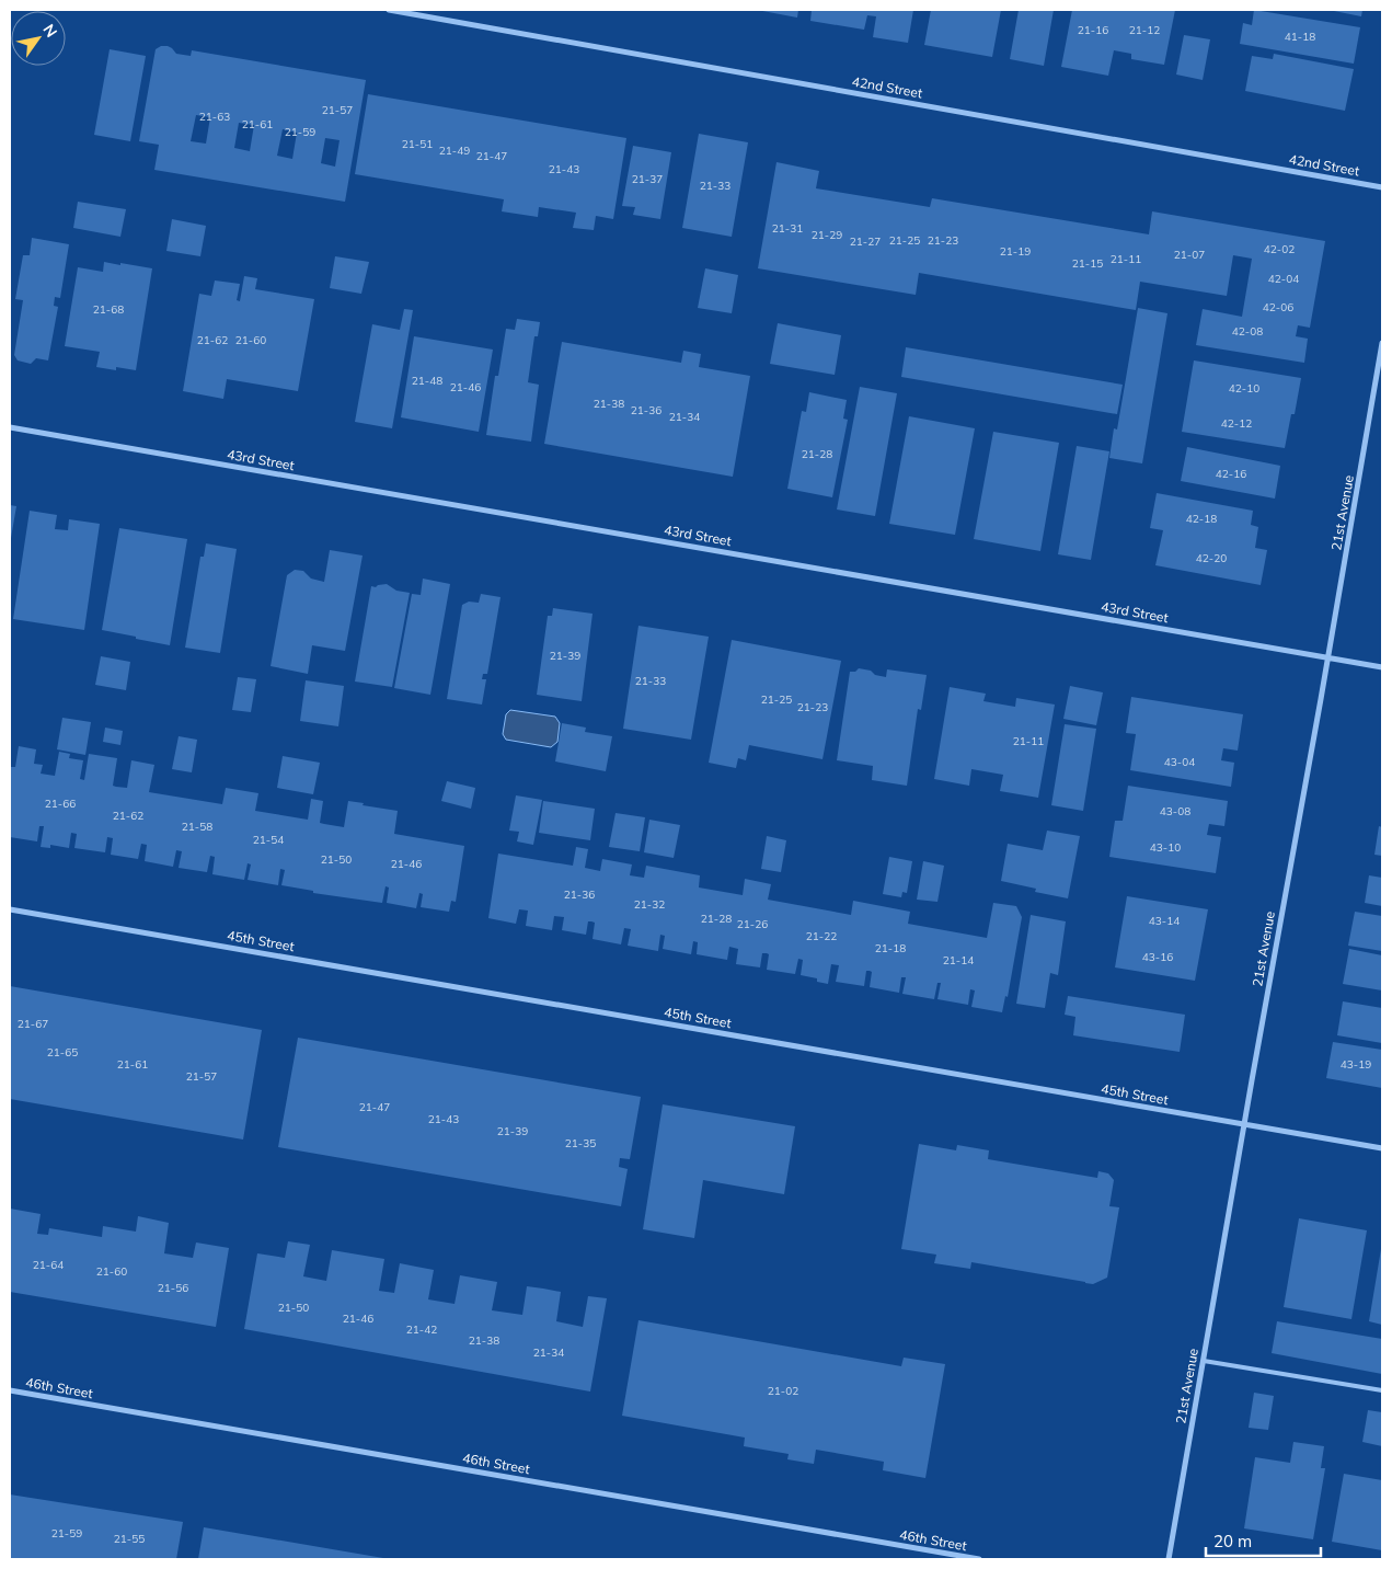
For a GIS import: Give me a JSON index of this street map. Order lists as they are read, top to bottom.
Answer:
{
  "streets": {
    "street": [
      "42nd Street",
      "43rd Street",
      "21st Avenue",
      "45th Street",
      "46th Street"
    ]
  },
  "crossings": [
    ["43rd Street", "21st Avenue"],
    ["21st Avenue", "45th Street"]
  ],
  "house_numbers": [
    "21-16",
    "21-12",
    "41-18",
    "21-57",
    "21-63",
    "21-61",
    "21-59",
    "21-51",
    "21-49",
    "21-47",
    "21-43",
    "21-37",
    "21-33",
    "21-31",
    "21-29",
    "21-25",
    "21-23",
    "21-27",
    "42-02",
    "21-19",
    "21-07",
    "21-11",
    "21-15",
    "42-04",
    "42-06",
    "21-68",
    "42-08",
    "21-62",
    "21-60",
    "21-48",
    "21-46",
    "42-10",
    "21-38",
    "21-36",
    "21-34",
    "42-12",
    "21-28",
    "42-16",
    "42-18",
    "42-20",
    "21-39",
    "21-33",
    "21-25",
    "21-23",
    "21-11",
    "43-04",
    "21-66",
    "43-08",
    "21-62",
    "21-58",
    "21-54",
    "43-10",
    "21-50",
    "21-46",
    "21-36",
    "21-32",
    "21-28",
    "43-14",
    "21-26",
    "21-22",
    "21-18",
    "43-16",
    "21-14",
    "21-67",
    "21-65",
    "21-61",
    "43-19",
    "21-57",
    "21-47",
    "21-43",
    "21-39",
    "21-35",
    "21-64",
    "21-60",
    "21-56",
    "21-50",
    "21-46",
    "21-42",
    "21-38",
    "21-34",
    "21-02",
    "21-59",
    "21-55"
  ],
  "scale_bar": "20 m",
  "north": "top right"
}
